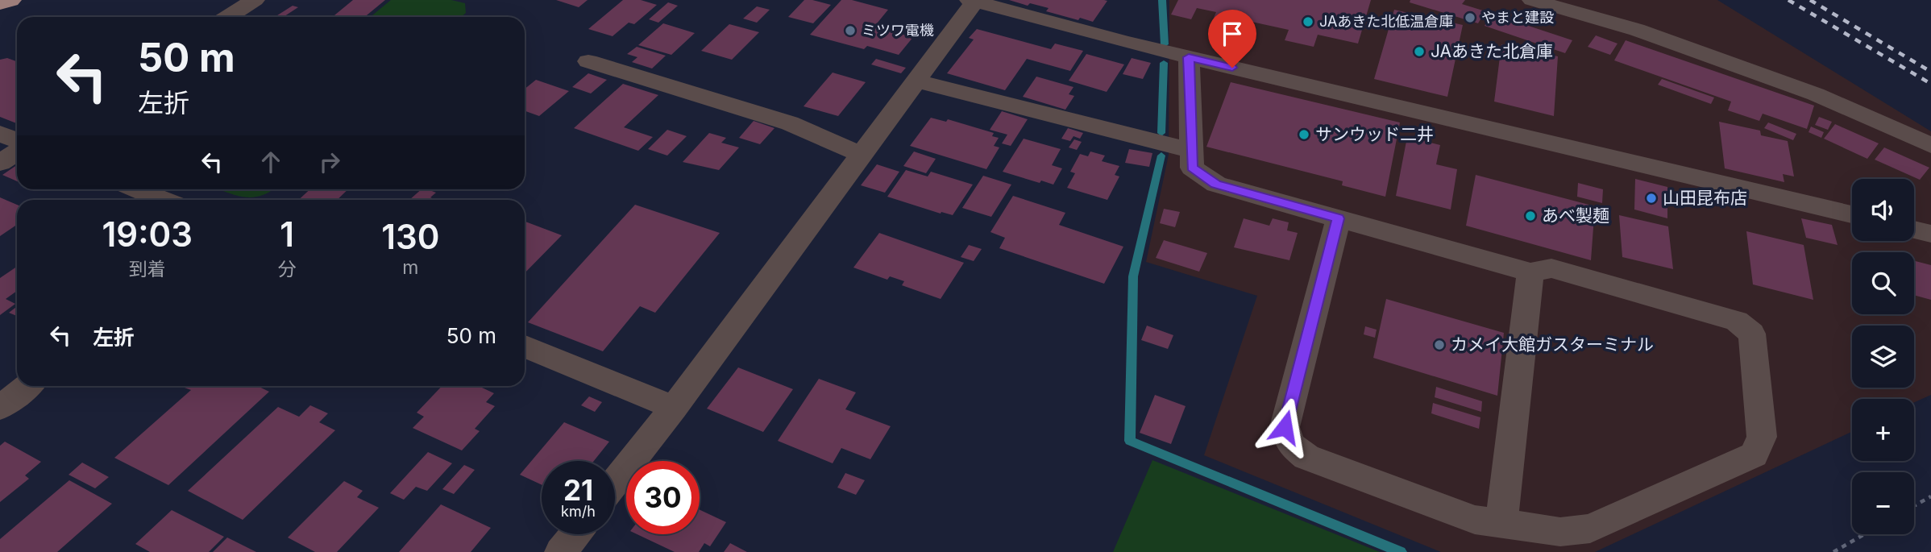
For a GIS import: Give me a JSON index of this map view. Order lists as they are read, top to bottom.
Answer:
{
  "places": [
    "やまと建設",
    "JAあきた北低温倉庫",
    "ミツワ電機",
    "JAあきた北倉庫",
    "サンウッド二井",
    "山田昆布店",
    "あべ製麺",
    "カメイ大館ガスターミナル"
  ],
  "page": {
    "turn": ["50 m", "左折"],
    "map_buttons": ["+", "−"],
    "eta": [
      "19:03",
      "到着",
      "1",
      "分",
      "130",
      "m"
    ],
    "list": [
      {
        "name": "左折",
        "value": "50 m"
      }
    ],
    "speed": "21 km/h",
    "limit": "30"
  }
}
